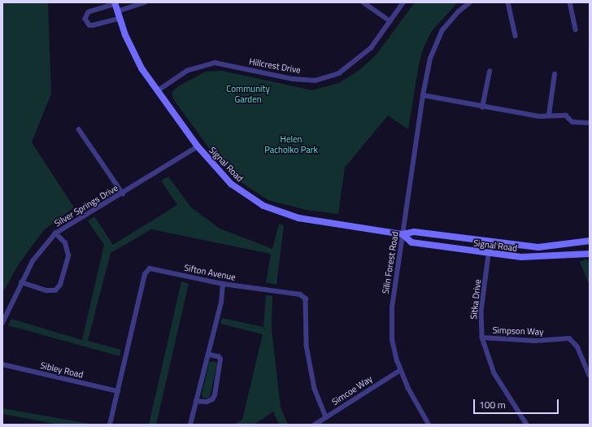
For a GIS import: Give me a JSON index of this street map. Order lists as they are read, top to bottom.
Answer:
{
  "streets": {
    "street": [
      "Hillcrest Drive",
      "Signal Road",
      "Silver Springs Drive",
      "Silin Forest Road",
      "Sifton Avenue",
      "Sitka Drive",
      "Simpson Way",
      "Sibley Road",
      "Simcoe Way"
    ]
  },
  "crossings": [
    ["Hillcrest Drive", "Signal Road"],
    ["Signal Road", "Silver Springs Drive"],
    ["Signal Road", "Silin Forest Road"],
    ["Signal Road", "Sitka Drive"],
    ["Silin Forest Road", "Simcoe Way"],
    ["Sifton Avenue", "Sibley Road"],
    ["Sifton Avenue", "Simcoe Way"],
    ["Sitka Drive", "Simpson Way"]
  ],
  "parks": ["Community Garden", "Helen Pacholko Park"],
  "scale_bar": "100 m"
}
